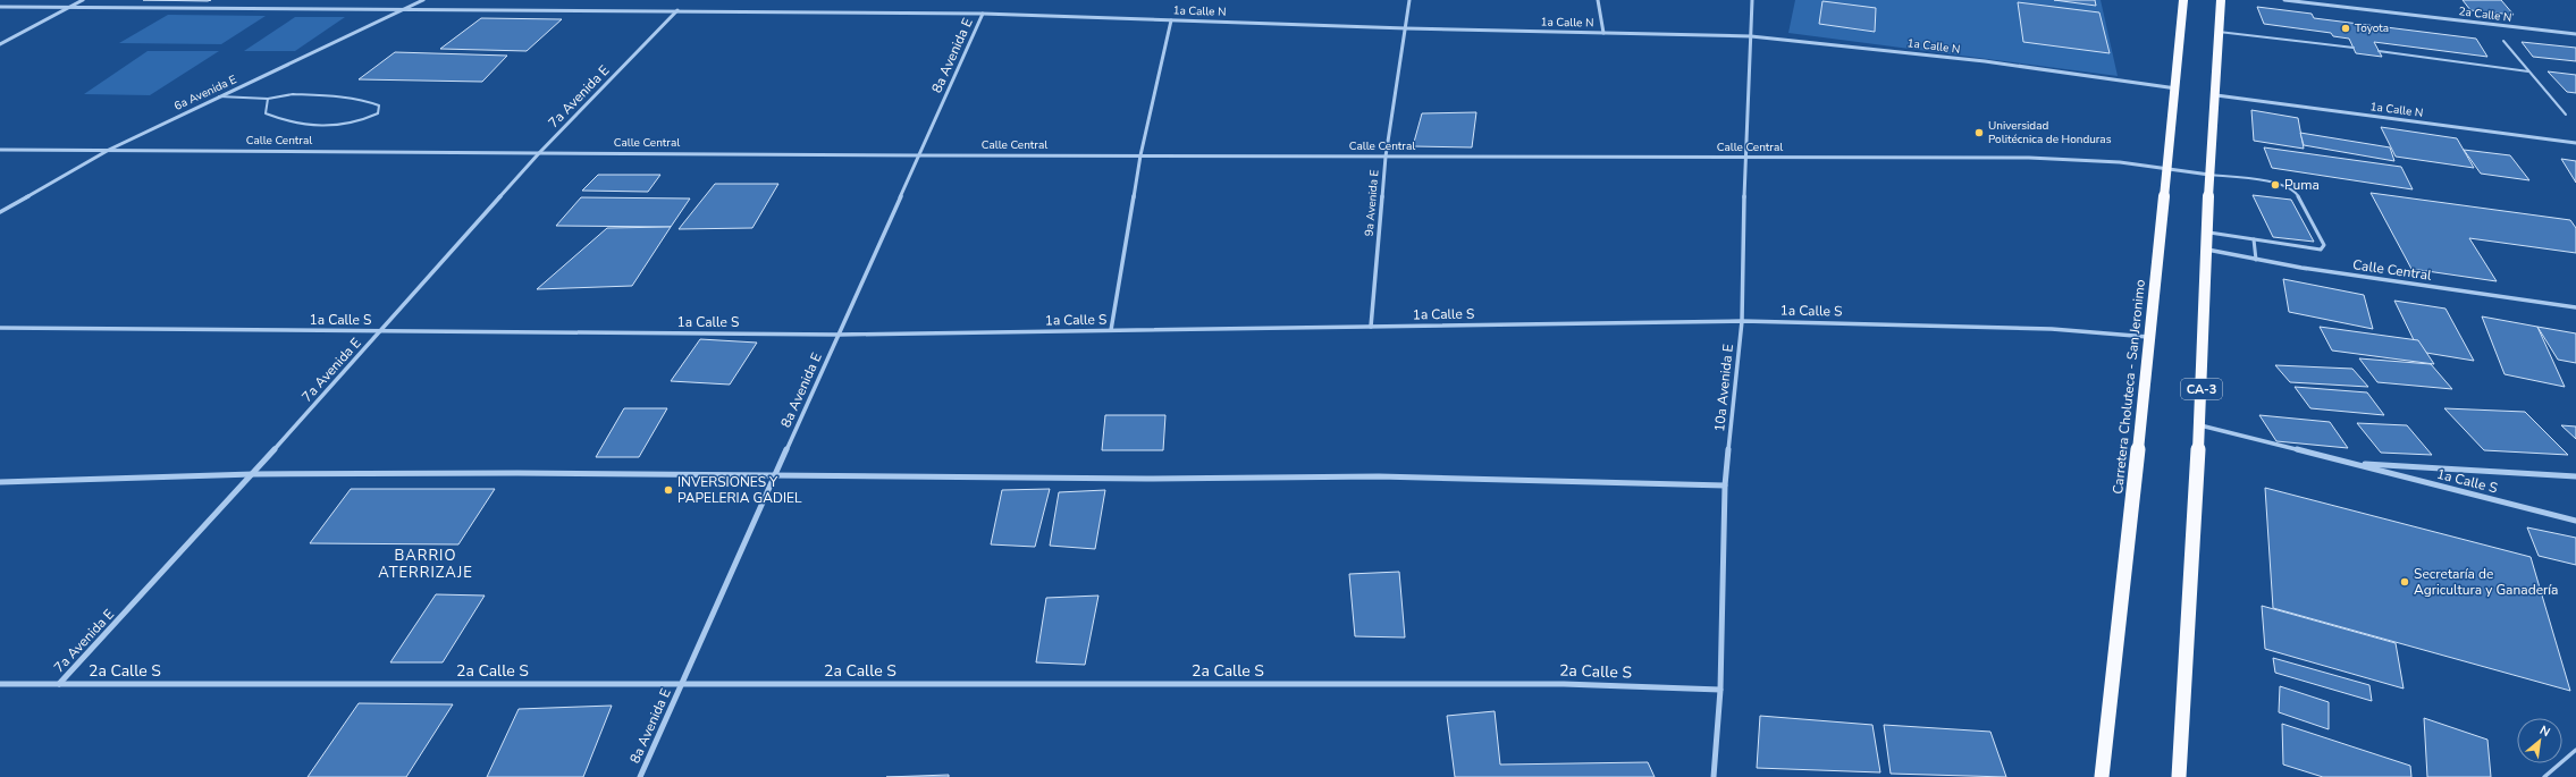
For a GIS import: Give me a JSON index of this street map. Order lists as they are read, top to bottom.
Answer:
{
  "streets": {
    "highway": ["Carretera Choluteca - San Jeronimo", "CA-3"],
    "street": [
      "1a Calle N",
      "2a Calle N",
      "8a Avenida E",
      "6a Avenida E",
      "7a Avenida E",
      "Calle Central",
      "9a Avenida E",
      "1a Calle S",
      "10a Avenida E",
      "2a Calle S"
    ]
  },
  "crossings": [
    ["1a Calle N", "8a Avenida E"],
    ["1a Calle N", "6a Avenida E"],
    ["1a Calle N", "7a Avenida E"],
    ["1a Calle N", "9a Avenida E"],
    ["1a Calle N", "Carretera Choluteca - San Jeronimo"],
    ["1a Calle N", "10a Avenida E"],
    ["1a Calle N", "CA-3"],
    ["8a Avenida E", "Calle Central"],
    ["8a Avenida E", "1a Calle S"],
    ["8a Avenida E", "2a Calle S"],
    ["6a Avenida E", "Calle Central"],
    ["7a Avenida E", "Calle Central"],
    ["7a Avenida E", "1a Calle S"],
    ["7a Avenida E", "2a Calle S"],
    ["Calle Central", "9a Avenida E"],
    ["Calle Central", "Carretera Choluteca - San Jeronimo"],
    ["Calle Central", "10a Avenida E"],
    ["Calle Central", "CA-3"],
    ["9a Avenida E", "1a Calle S"],
    ["1a Calle S", "Carretera Choluteca - San Jeronimo"],
    ["1a Calle S", "10a Avenida E"],
    ["10a Avenida E", "2a Calle S"]
  ],
  "districts": ["BARRIO ATERRIZAJE"],
  "places": [
    "Toyota",
    "Universidad Politécnica de Honduras",
    "Puma",
    "INVERSIONES Y PAPELERIA GADIEL",
    "Secretaría de Agricultura y Ganadería"
  ],
  "north": "top right"
}
